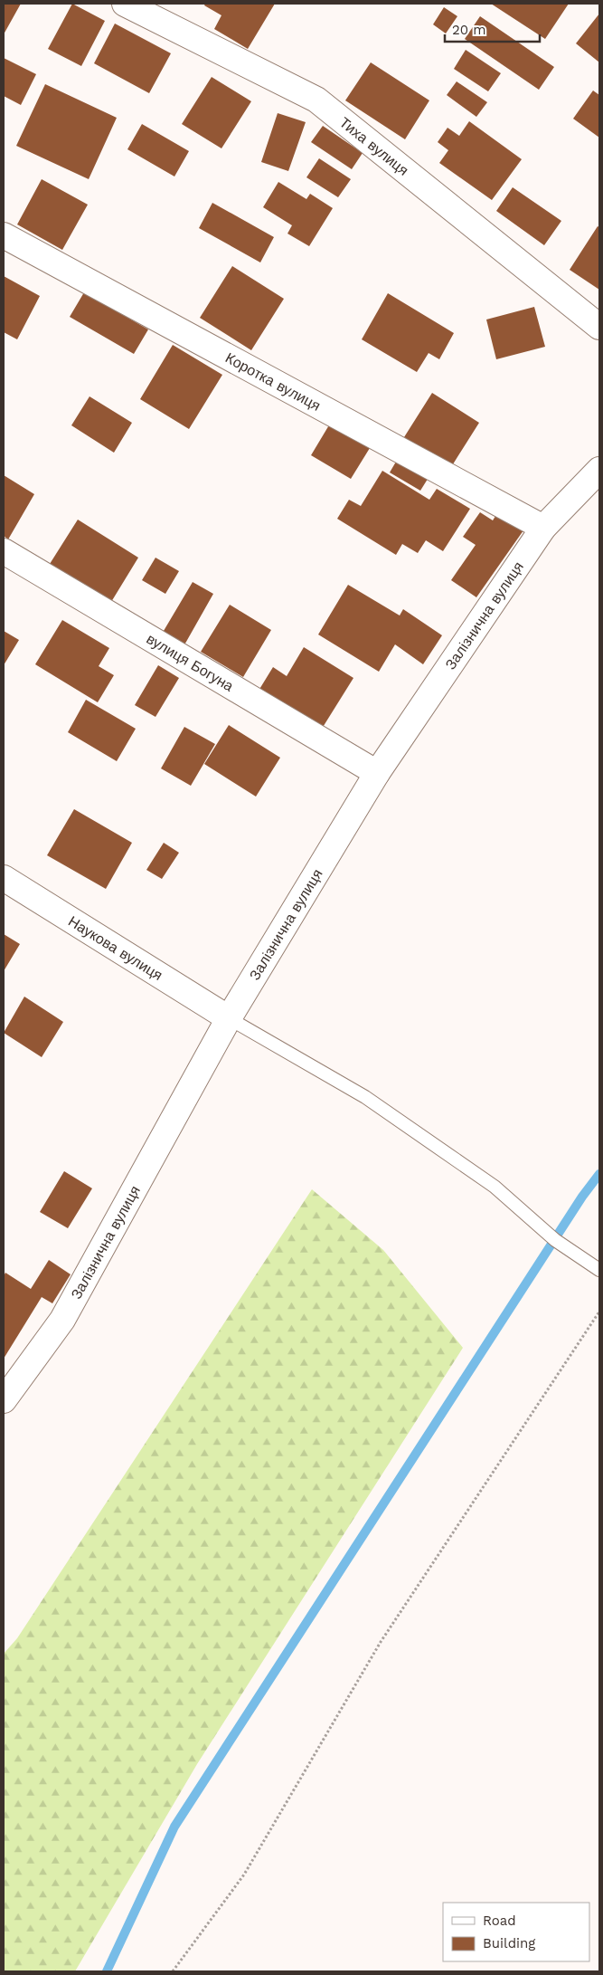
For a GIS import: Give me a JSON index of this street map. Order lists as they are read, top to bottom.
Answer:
{
  "streets": {
    "street": [
      "Тиха вулиця",
      "Коротка вулиця",
      "Залізнична вулиця",
      "вулиця Богуна",
      "Наукова вулиця"
    ]
  },
  "crossings": [
    ["Коротка вулиця", "Залізнична вулиця"],
    ["Залізнична вулиця", "вулиця Богуна"],
    ["Залізнична вулиця", "Наукова вулиця"]
  ],
  "legend": ["Road", "Building"],
  "scale_bar": "20 m"
}
